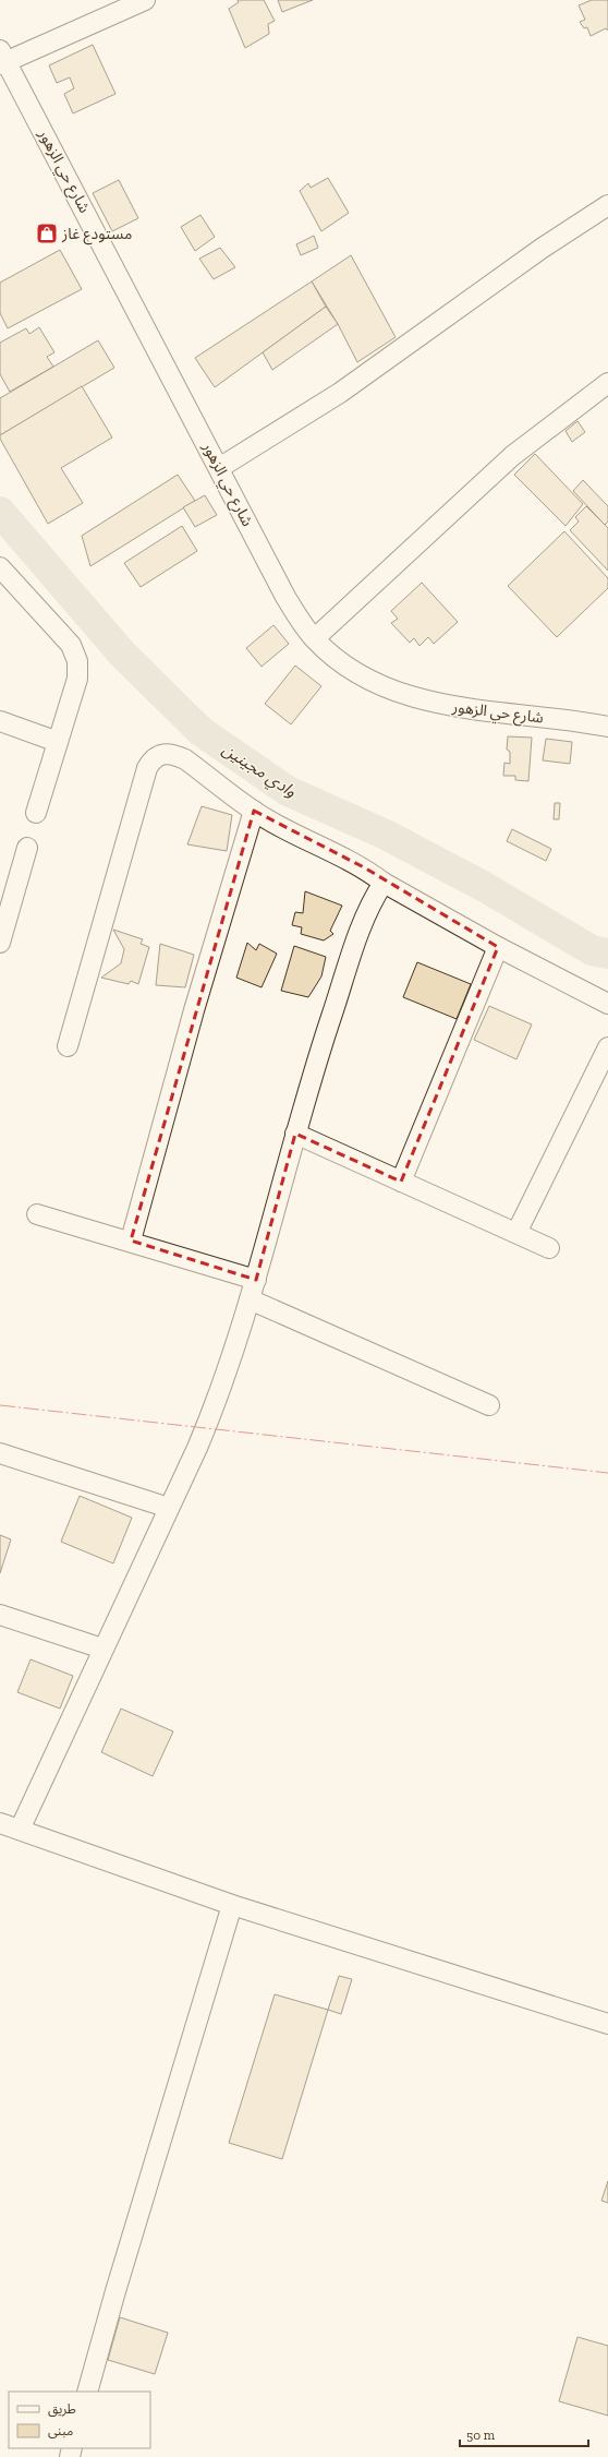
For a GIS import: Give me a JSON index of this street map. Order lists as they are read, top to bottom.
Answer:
{
  "streets": {
    "street": ["شارع حي الزهور"]
  },
  "water": ["وادي مجينين"],
  "places": {
    "shop": ["مستودع غاز"]
  },
  "legend": ["طريق", "مبنى"],
  "scale_bar": "50 m"
}
